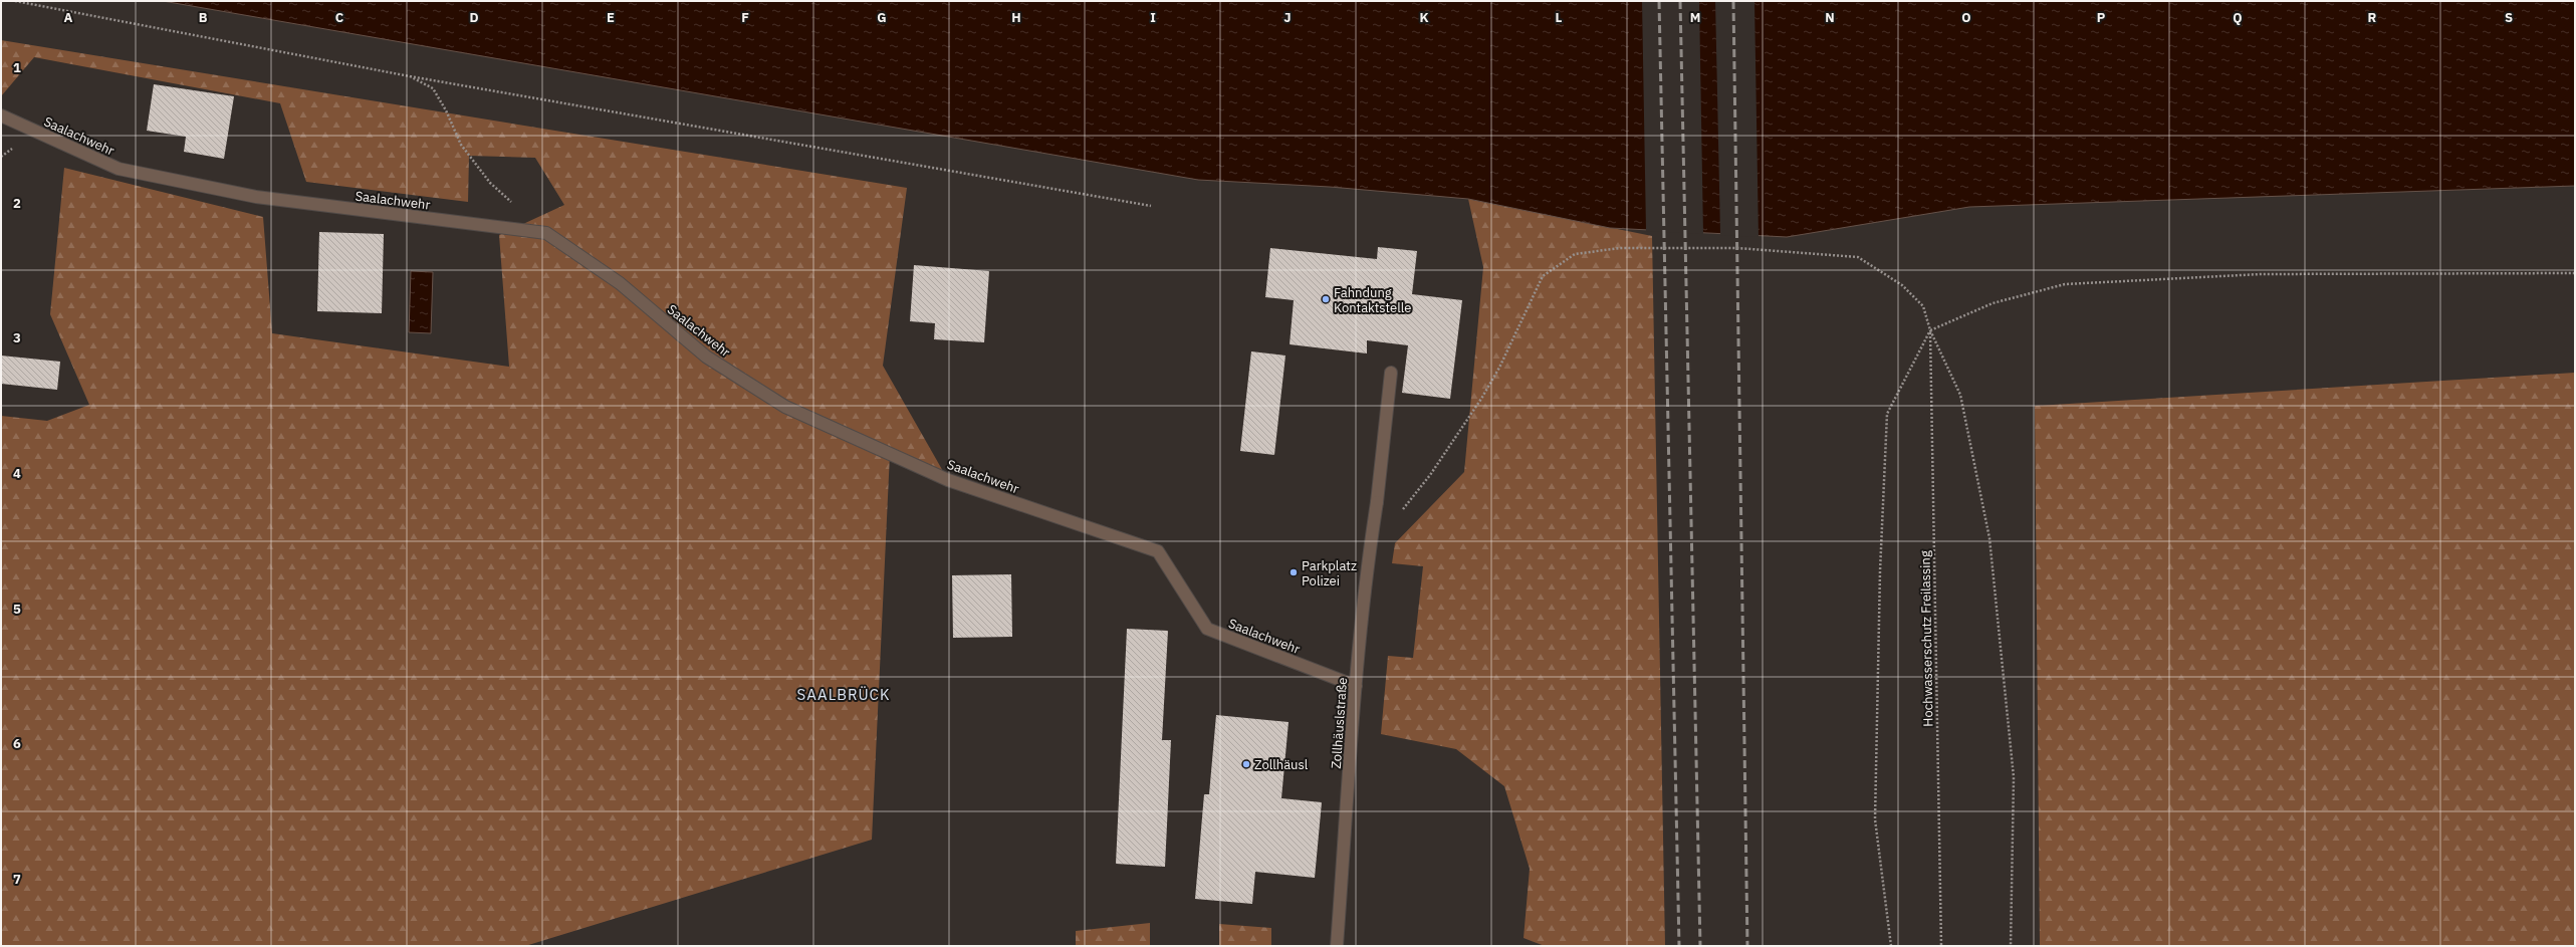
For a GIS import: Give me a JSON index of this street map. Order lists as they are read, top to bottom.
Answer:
{
  "streets": {
    "street": ["Saalachwehr", "Zollhäuslstraße"],
    "path": ["Hochwasserschutz Freilassing"]
  },
  "crossings": [
    ["Saalachwehr", "Zollhäuslstraße"]
  ],
  "districts": ["SAALBRÜCK"],
  "places": ["Fahndung Kontaktstelle", "Parkplatz Polizei", "Zollhäusl"],
  "grid": {
    "columns": [
      "A",
      "B",
      "C",
      "D",
      "E",
      "F",
      "G",
      "H",
      "I",
      "J",
      "K",
      "L",
      "M",
      "N",
      "O",
      "P",
      "Q",
      "R",
      "S"
    ],
    "rows": [
      "1",
      "2",
      "3",
      "4",
      "5",
      "6",
      "7"
    ]
  }
}
